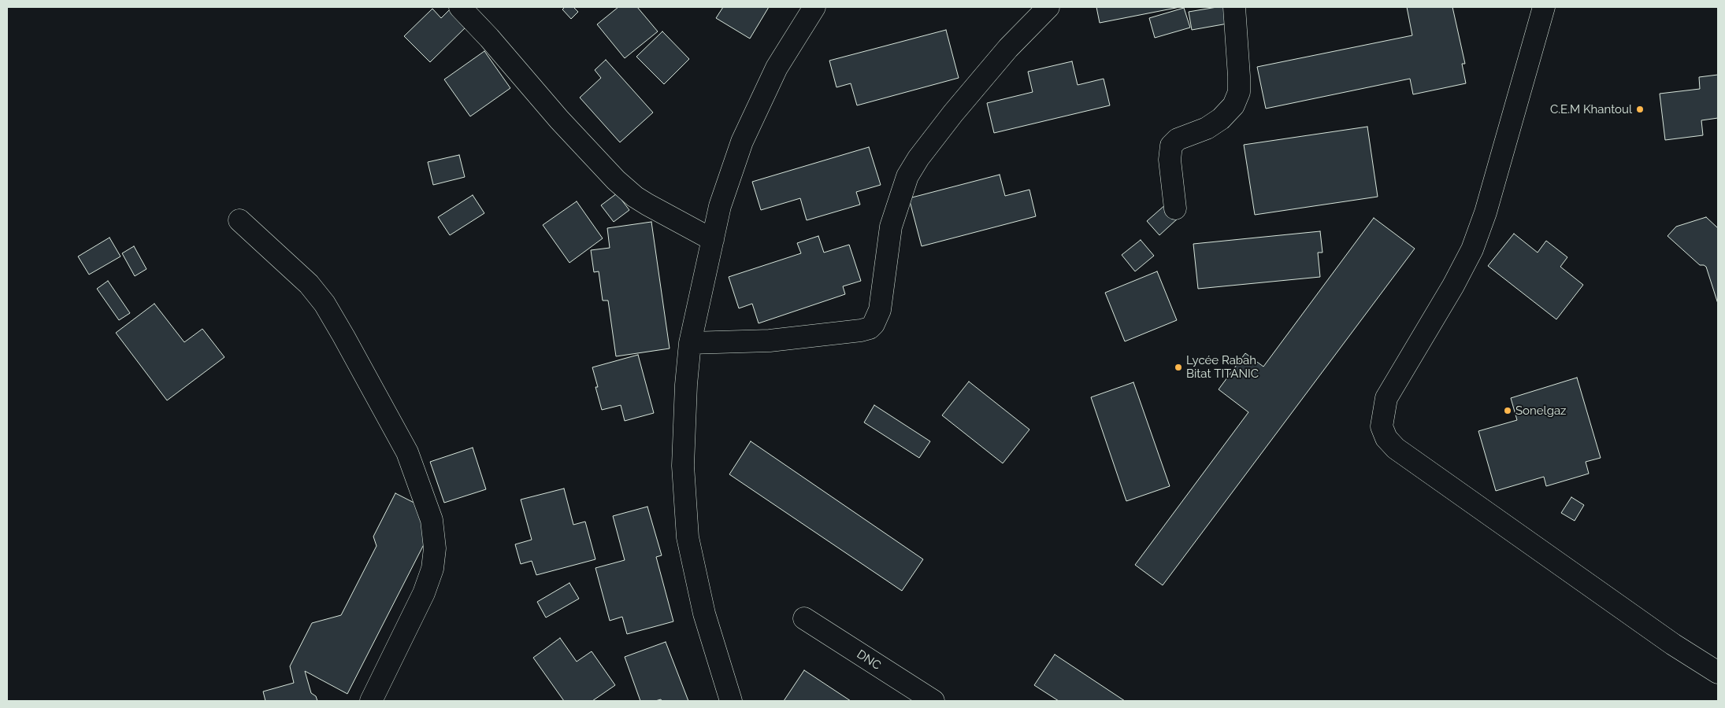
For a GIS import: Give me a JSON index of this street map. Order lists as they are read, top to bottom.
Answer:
{
  "streets": {
    "street": ["DNC"]
  },
  "places": ["C.E.M Khantoul", "Lycée Rabah Bitat TITANIC", "Sonelgaz"]
}
